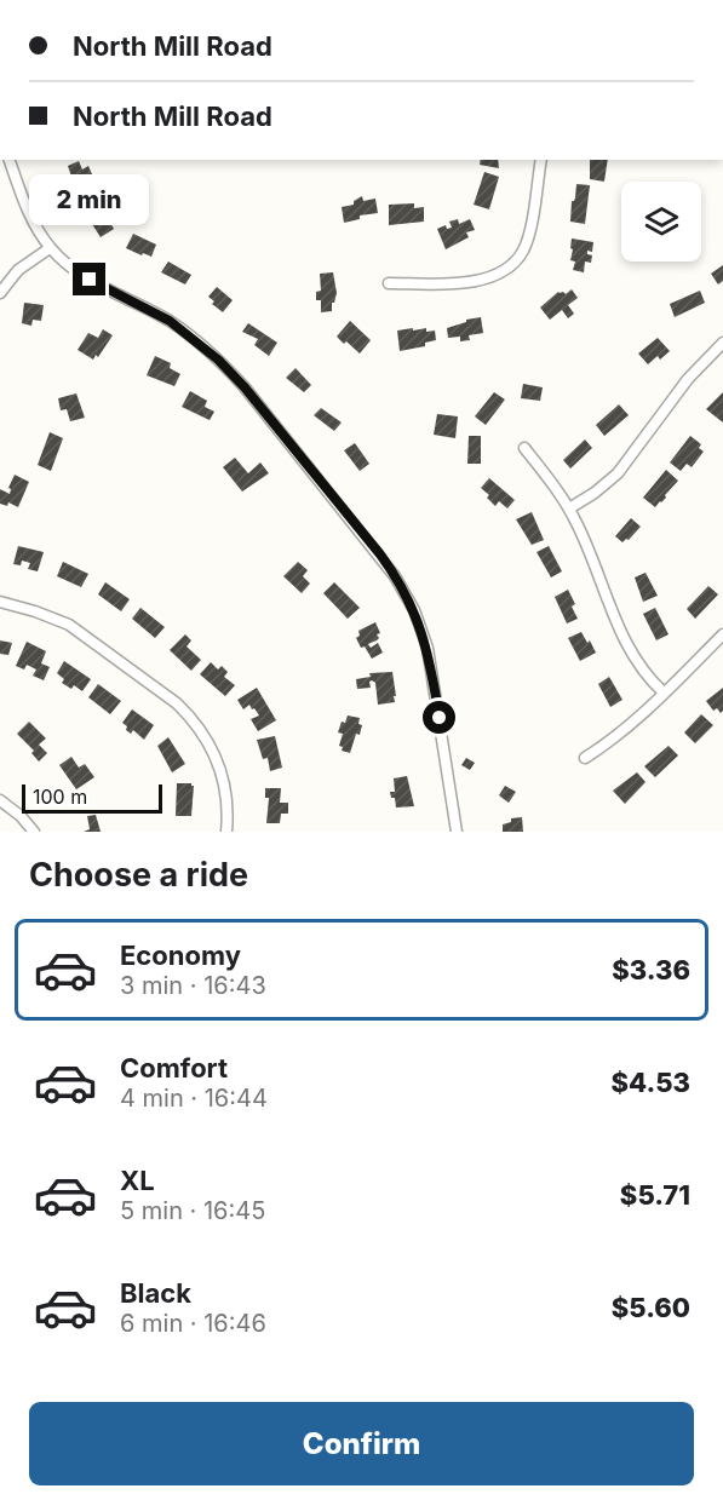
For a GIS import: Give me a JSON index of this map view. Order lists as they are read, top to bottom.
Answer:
{
  "scale_bar": "100 m",
  "page": {
    "banner": ["North Mill Road", "North Mill Road"],
    "bubble": "2 min",
    "scale": "100 m",
    "heading": "Choose a ride",
    "list": [
      {
        "name": "Economy",
        "note": "3 min · 16:43",
        "value": "$3.36"
      },
      {
        "name": "Comfort",
        "note": "4 min · 16:44",
        "value": "$4.53"
      },
      {
        "name": "XL",
        "note": "5 min · 16:45",
        "value": "$5.71"
      },
      {
        "name": "Black",
        "note": "6 min · 16:46",
        "value": "$5.60"
      }
    ],
    "buttons": "Confirm"
  }
}
